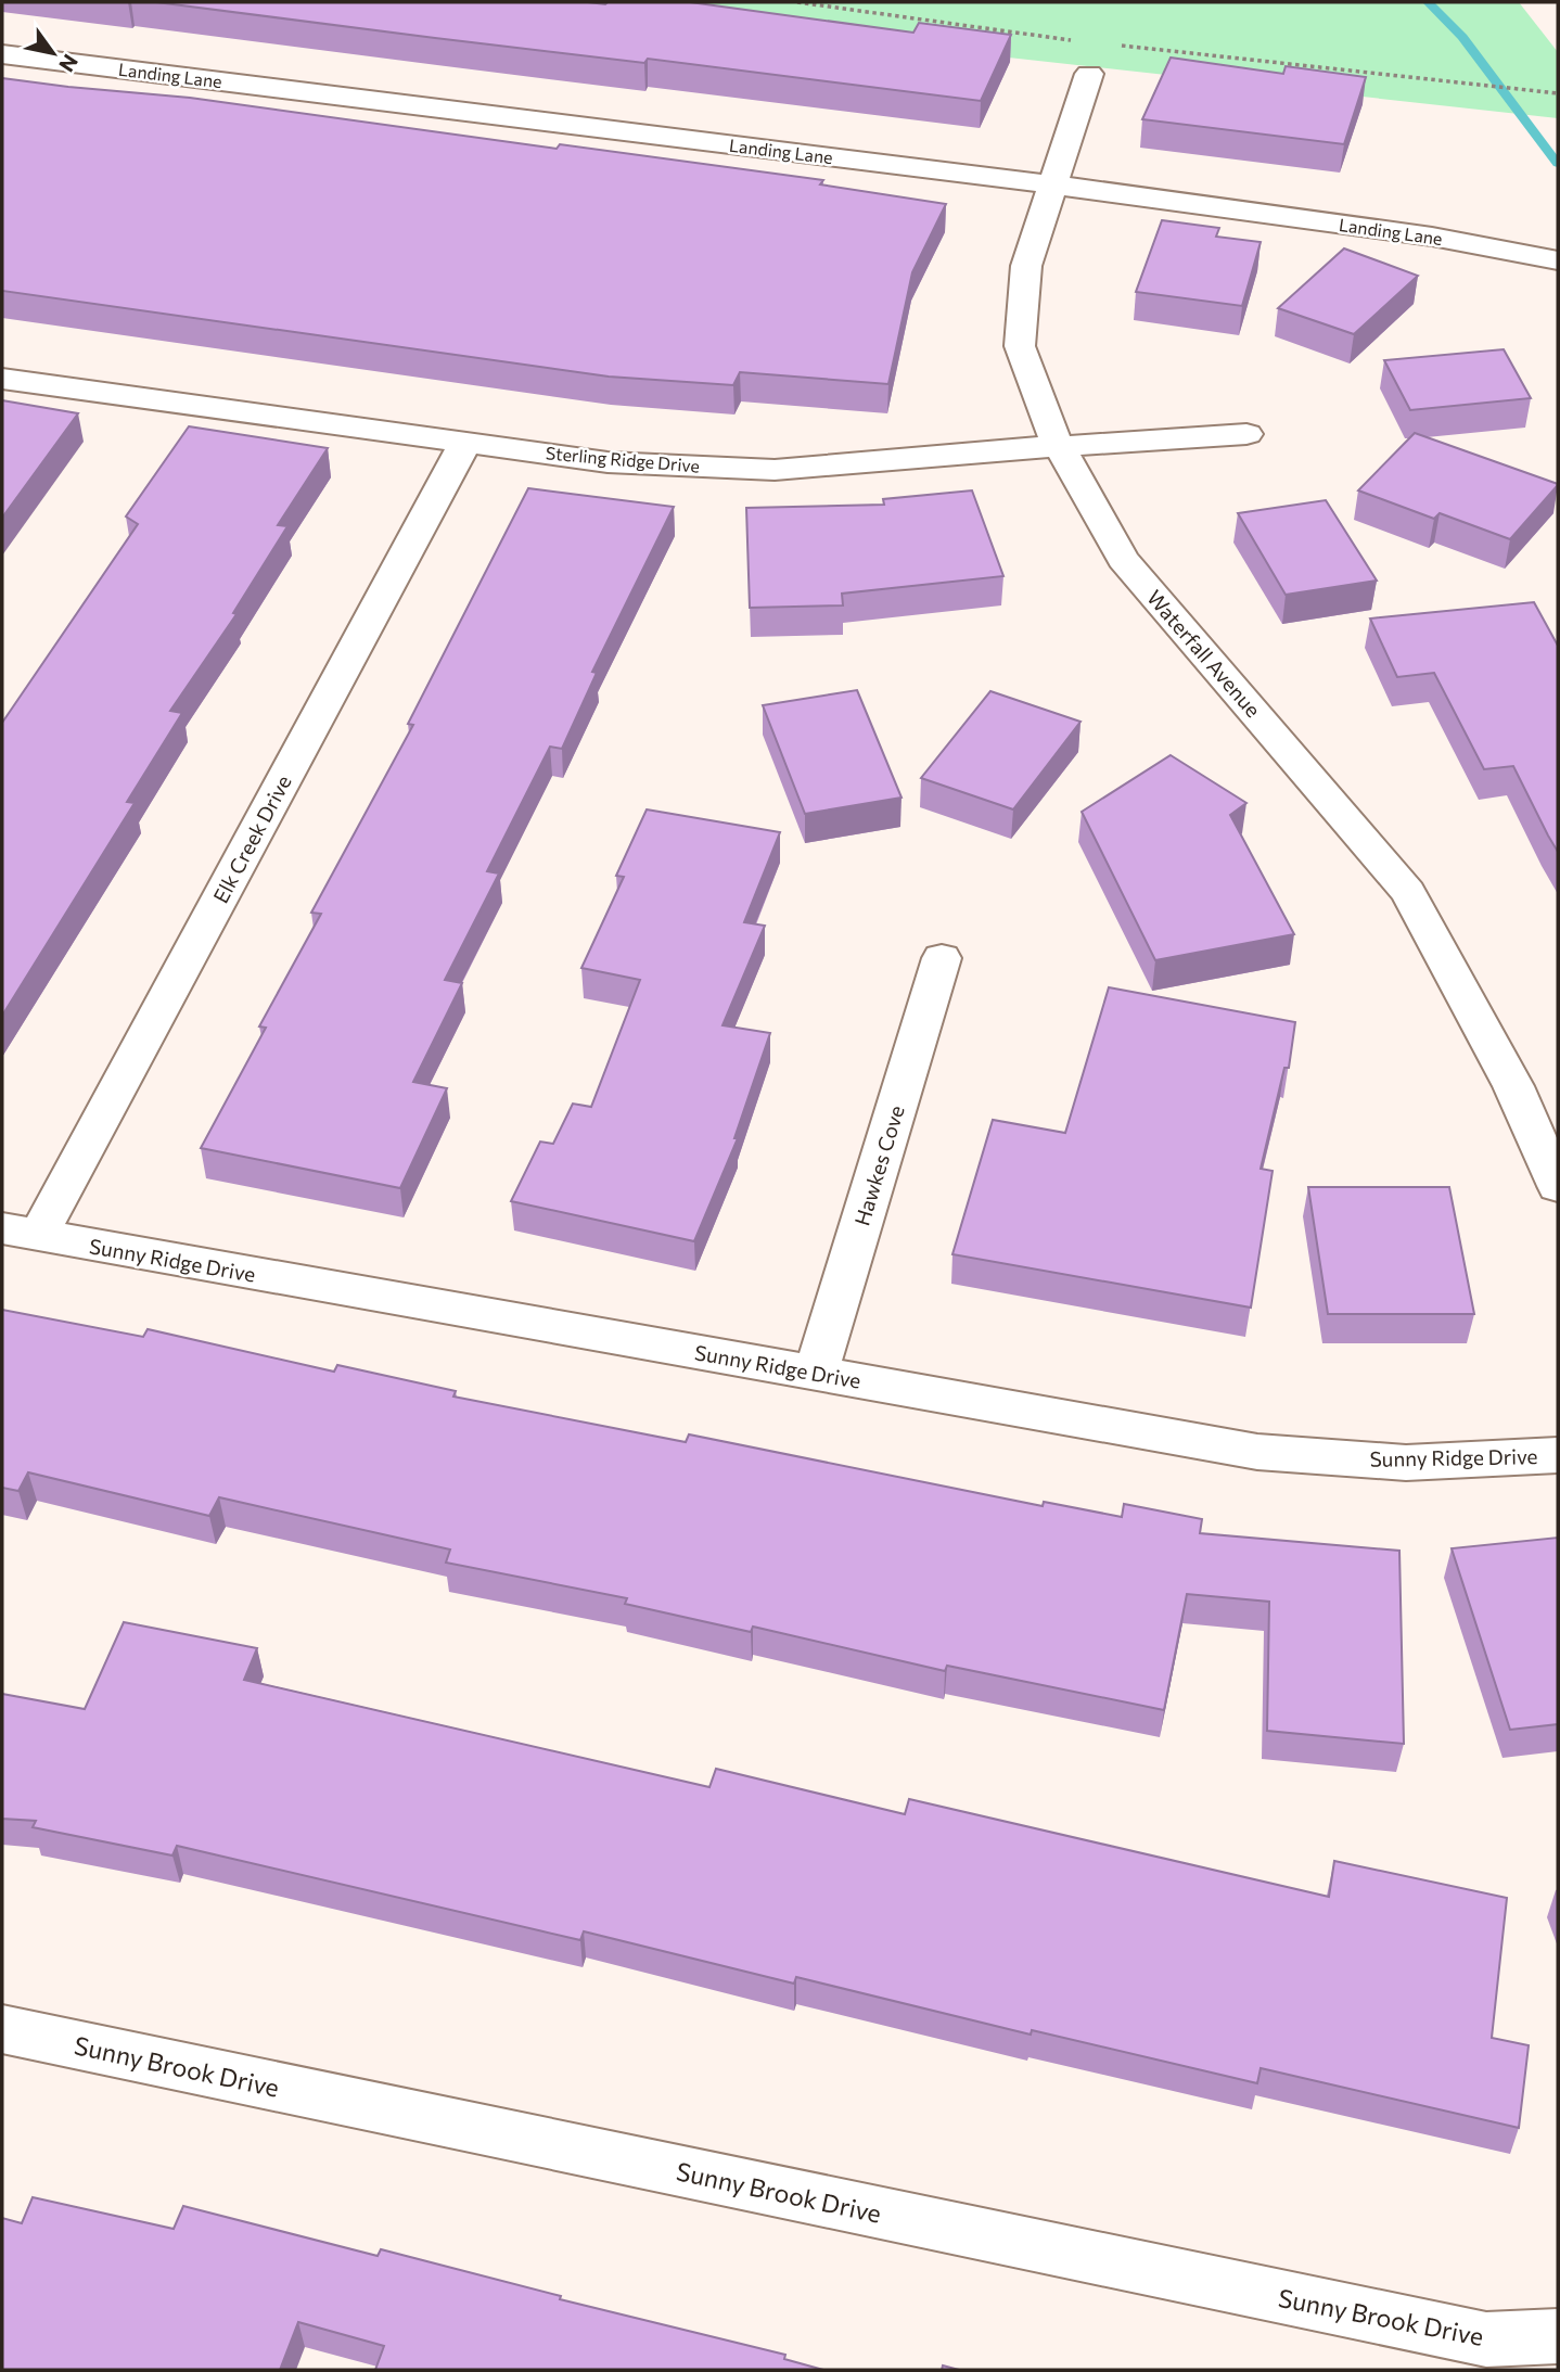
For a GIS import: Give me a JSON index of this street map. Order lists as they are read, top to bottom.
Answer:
{
  "streets": {
    "street": [
      "Landing Lane",
      "Sterling Ridge Drive",
      "Waterfall Avenue",
      "Elk Creek Drive",
      "Hawkes Cove",
      "Sunny Ridge Drive",
      "Sunny Brook Drive"
    ]
  },
  "crossings": [
    ["Landing Lane", "Waterfall Avenue"],
    ["Sterling Ridge Drive", "Waterfall Avenue"],
    ["Sterling Ridge Drive", "Elk Creek Drive"],
    ["Elk Creek Drive", "Sunny Ridge Drive"],
    ["Hawkes Cove", "Sunny Ridge Drive"]
  ],
  "north": "bottom right"
}
